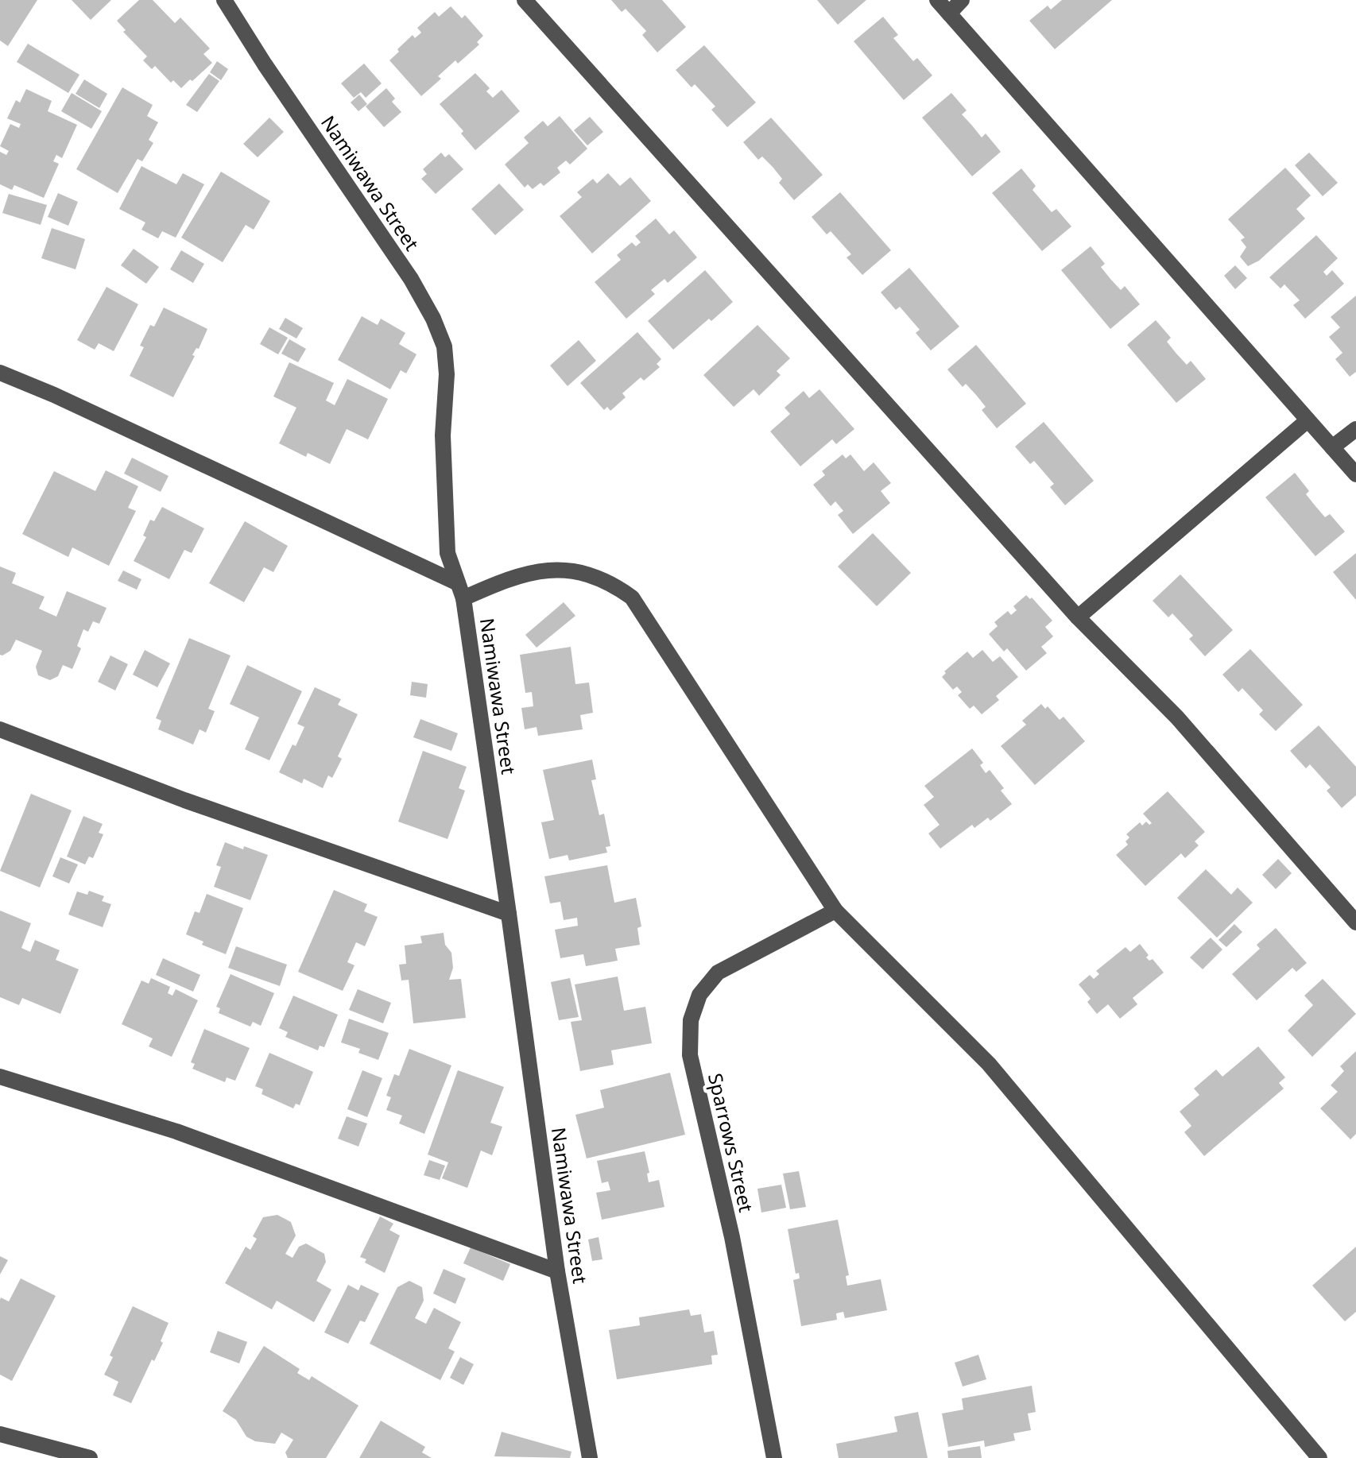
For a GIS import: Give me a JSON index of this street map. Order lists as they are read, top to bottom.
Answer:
{
  "streets": {
    "street": ["Namiwawa Street", "Sparrows Street"]
  }
}
